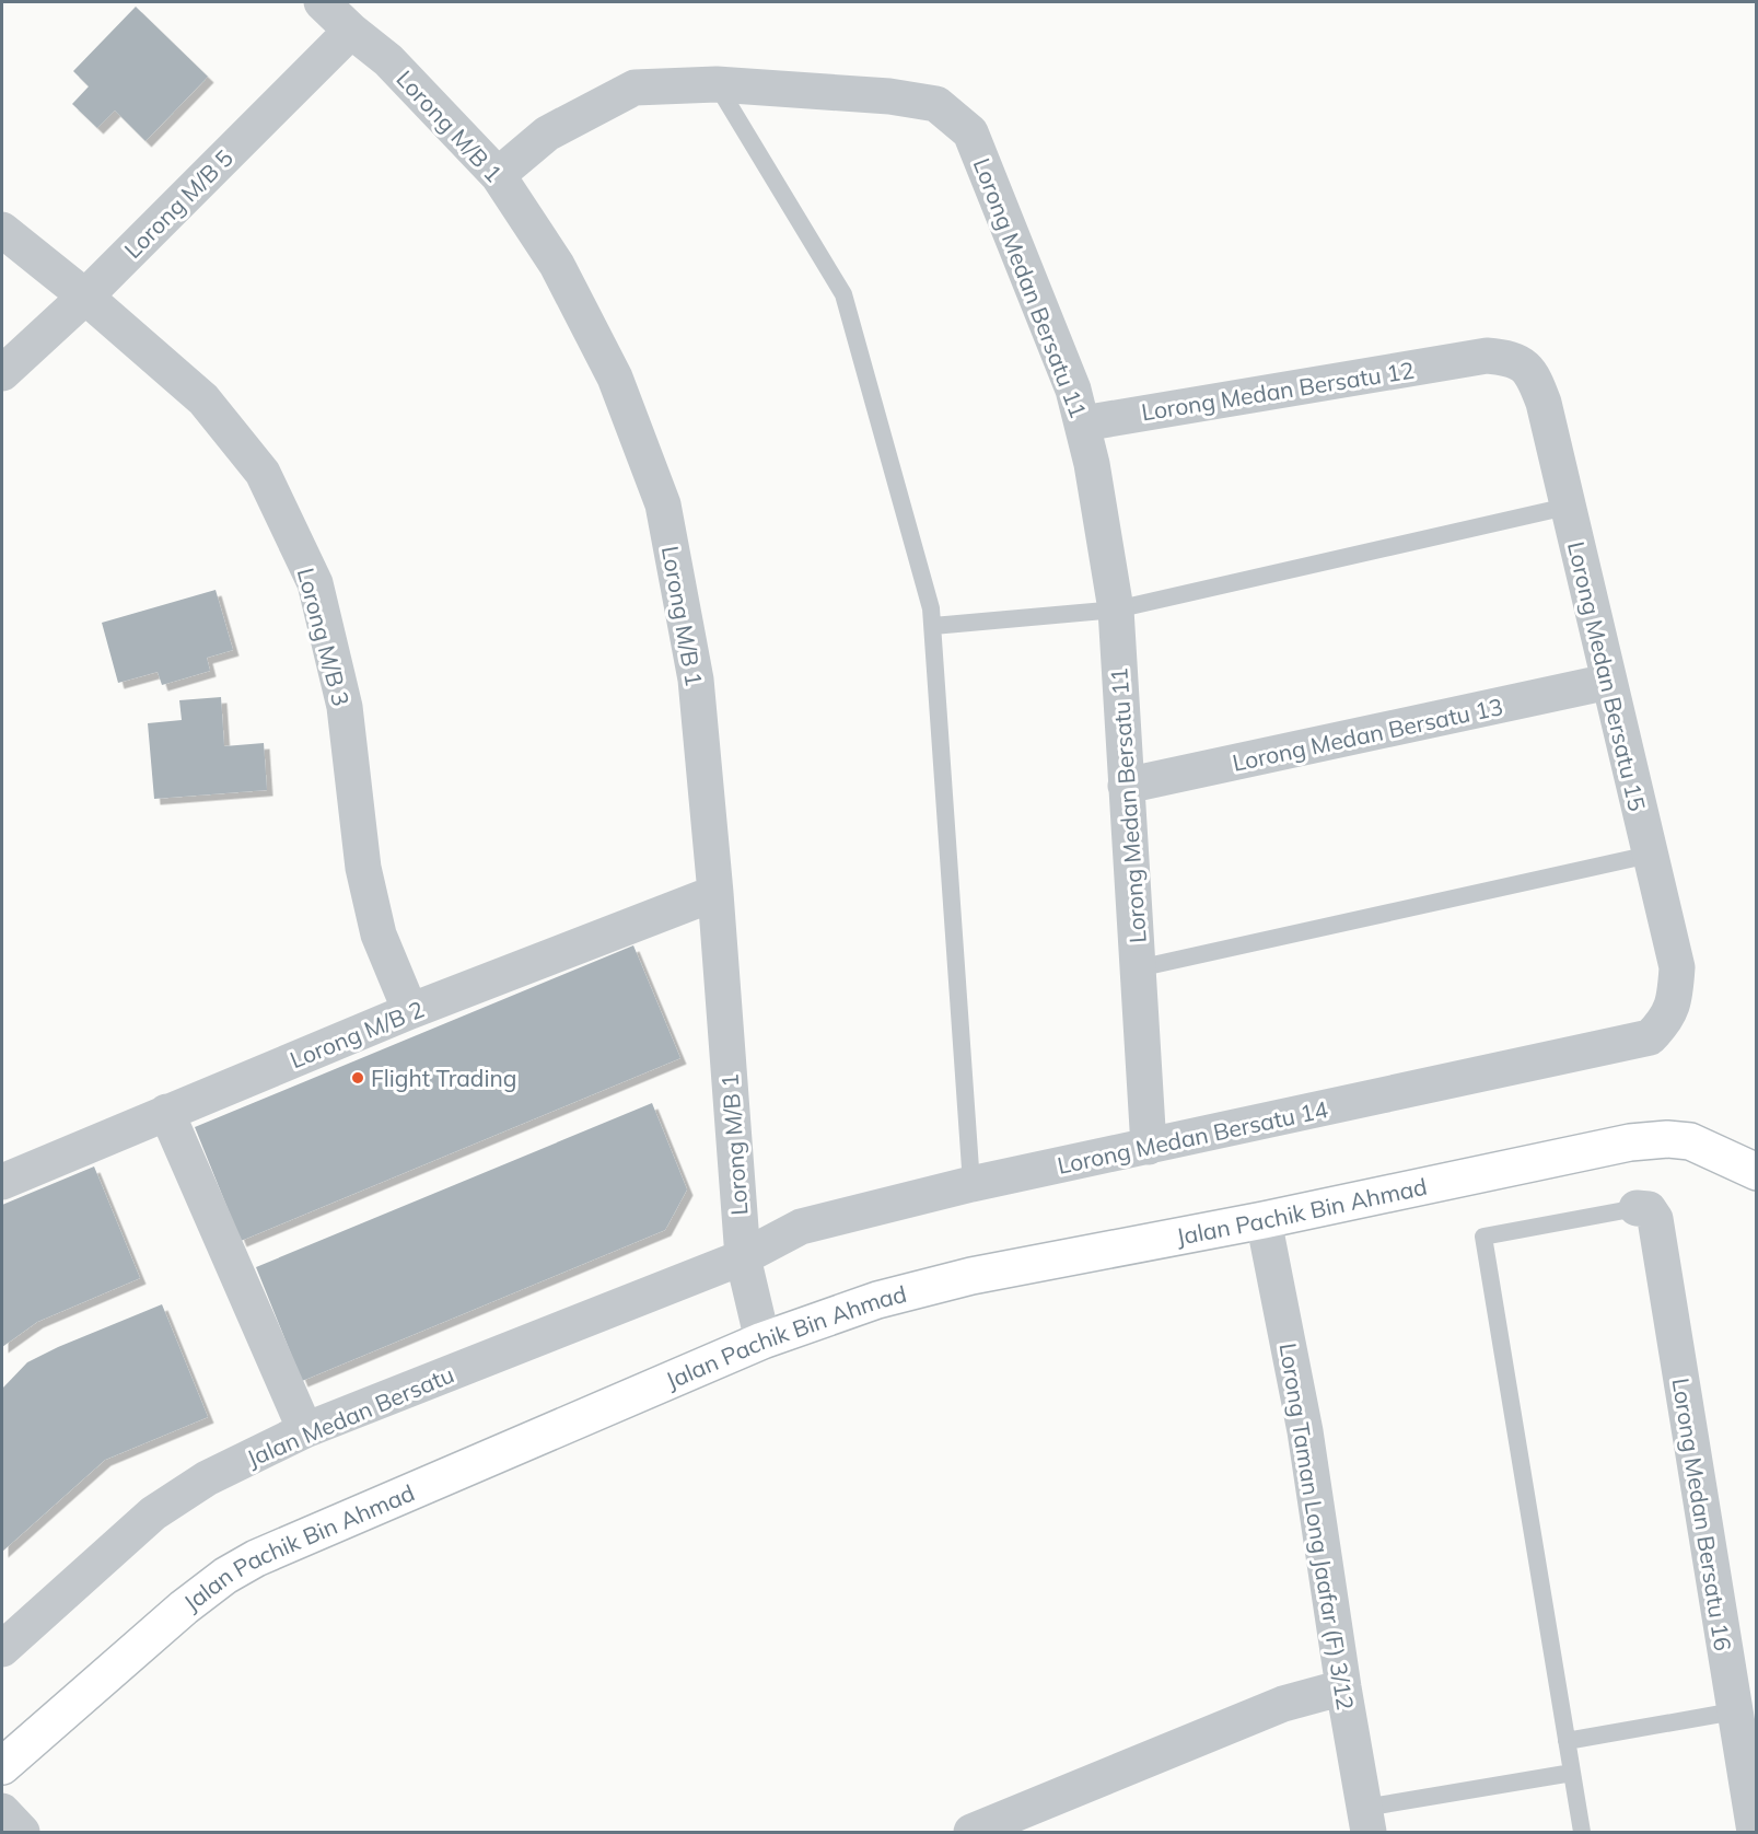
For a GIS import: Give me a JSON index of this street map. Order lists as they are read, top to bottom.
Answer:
{
  "streets": {
    "street": [
      "Lorong M/B 1",
      "Lorong M/B 5",
      "Lorong Medan Bersatu 11",
      "Lorong Medan Bersatu 12",
      "Lorong M/B 3",
      "Lorong Medan Bersatu 15",
      "Lorong Medan Bersatu 13",
      "Lorong M/B 2",
      "Lorong Medan Bersatu 14",
      "Jalan Pachik Bin Ahmad",
      "Jalan Medan Bersatu",
      "Lorong Medan Bersatu 16",
      "Lorong Taman Long Jaafar (F) 3/12"
    ]
  },
  "crossings": [
    ["Lorong M/B 1", "Lorong M/B 5"],
    ["Lorong M/B 1", "Lorong Medan Bersatu 11"],
    ["Lorong M/B 1", "Lorong M/B 2"],
    ["Lorong M/B 1", "Lorong Medan Bersatu 14"],
    ["Lorong M/B 1", "Jalan Pachik Bin Ahmad"],
    ["Lorong M/B 1", "Jalan Medan Bersatu"],
    ["Lorong M/B 5", "Lorong M/B 3"],
    ["Lorong Medan Bersatu 11", "Lorong Medan Bersatu 12"],
    ["Lorong Medan Bersatu 11", "Lorong Medan Bersatu 13"],
    ["Lorong Medan Bersatu 11", "Lorong Medan Bersatu 14"],
    ["Lorong Medan Bersatu 12", "Lorong Medan Bersatu 15"],
    ["Lorong M/B 3", "Lorong M/B 2"],
    ["Lorong Medan Bersatu 15", "Lorong Medan Bersatu 13"],
    ["Lorong Medan Bersatu 15", "Lorong Medan Bersatu 14"],
    ["Lorong Medan Bersatu 14", "Jalan Medan Bersatu"],
    ["Jalan Pachik Bin Ahmad", "Lorong Taman Long Jaafar (F) 3/12"]
  ],
  "places": ["Flight Trading"]
}
